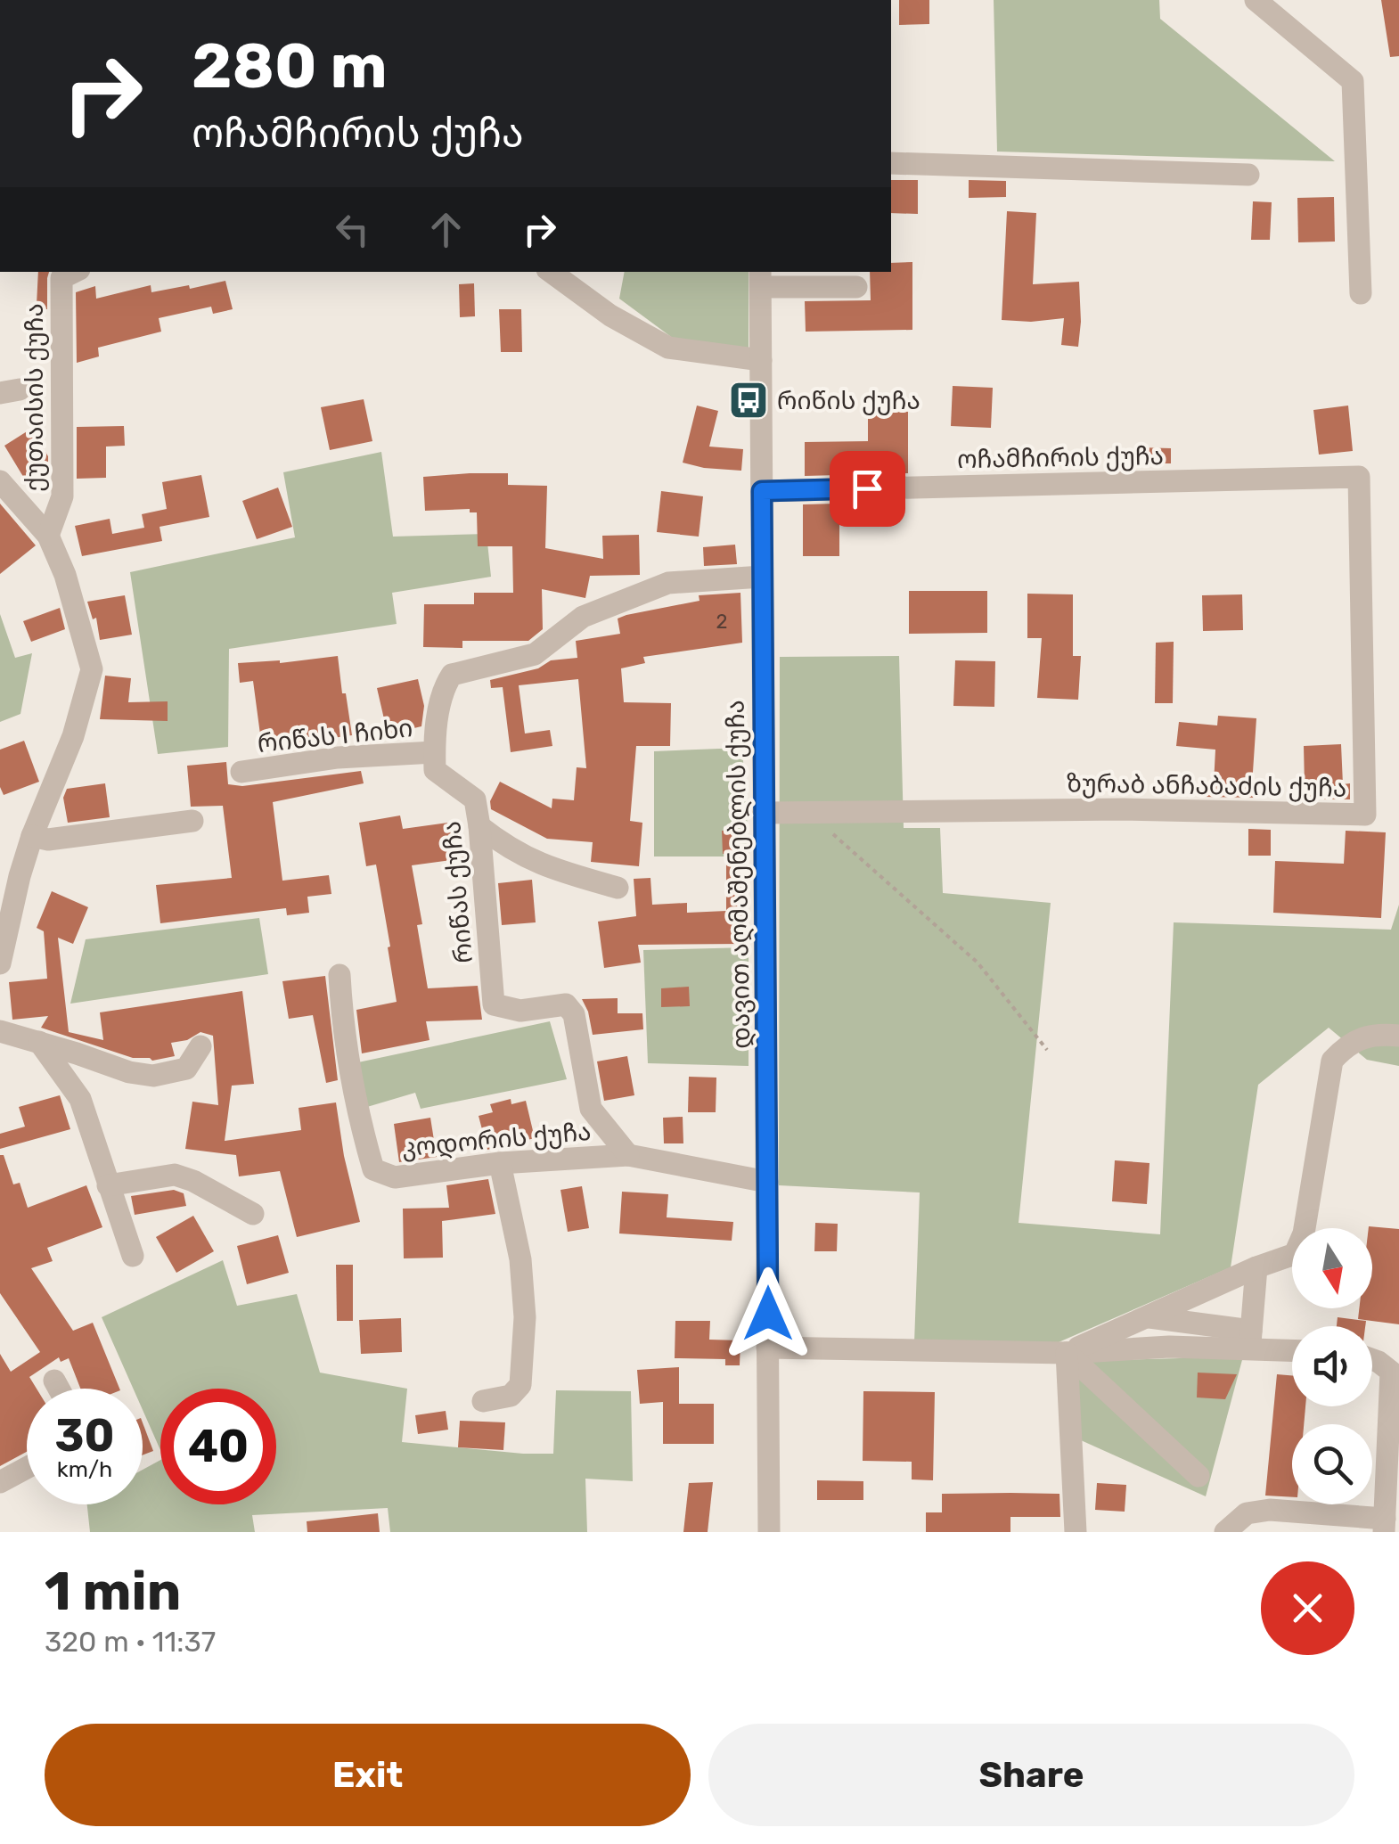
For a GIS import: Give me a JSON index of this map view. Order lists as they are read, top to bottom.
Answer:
{
  "streets": {
    "street": [
      "ქუთაისის ქუჩა",
      "ოჩამჩირის ქუჩა",
      "რიწას I ჩიხი",
      "ზურაბ ანჩაბაძის ქუჩა",
      "დავით აღმაშენებლის ქუჩა",
      "რიწას ქუჩა",
      "კოდორის ქუჩა"
    ]
  },
  "crossings": [
    ["ოჩამჩირის ქუჩა", "ზურაბ ანჩაბაძის ქუჩა"],
    ["ოჩამჩირის ქუჩა", "დავით აღმაშენებლის ქუჩა"],
    ["რიწას I ჩიხი", "რიწას ქუჩა"],
    ["ზურაბ ანჩაბაძის ქუჩა", "დავით აღმაშენებლის ქუჩა"],
    ["დავით აღმაშენებლის ქუჩა", "კოდორის ქუჩა"],
    ["რიწას ქუჩა", "კოდორის ქუჩა"]
  ],
  "places": {
    "bus stop": ["რიწის ქუჩა"]
  },
  "house_numbers": ["2"],
  "north": "bottom",
  "page": {
    "turn": ["280 m", "ოჩამჩირის ქუჩა"],
    "speed": "30 km/h",
    "limit": "40",
    "heading": ["1 min", "320 m · 11:37"],
    "buttons": ["Exit", "Share"]
  }
}
